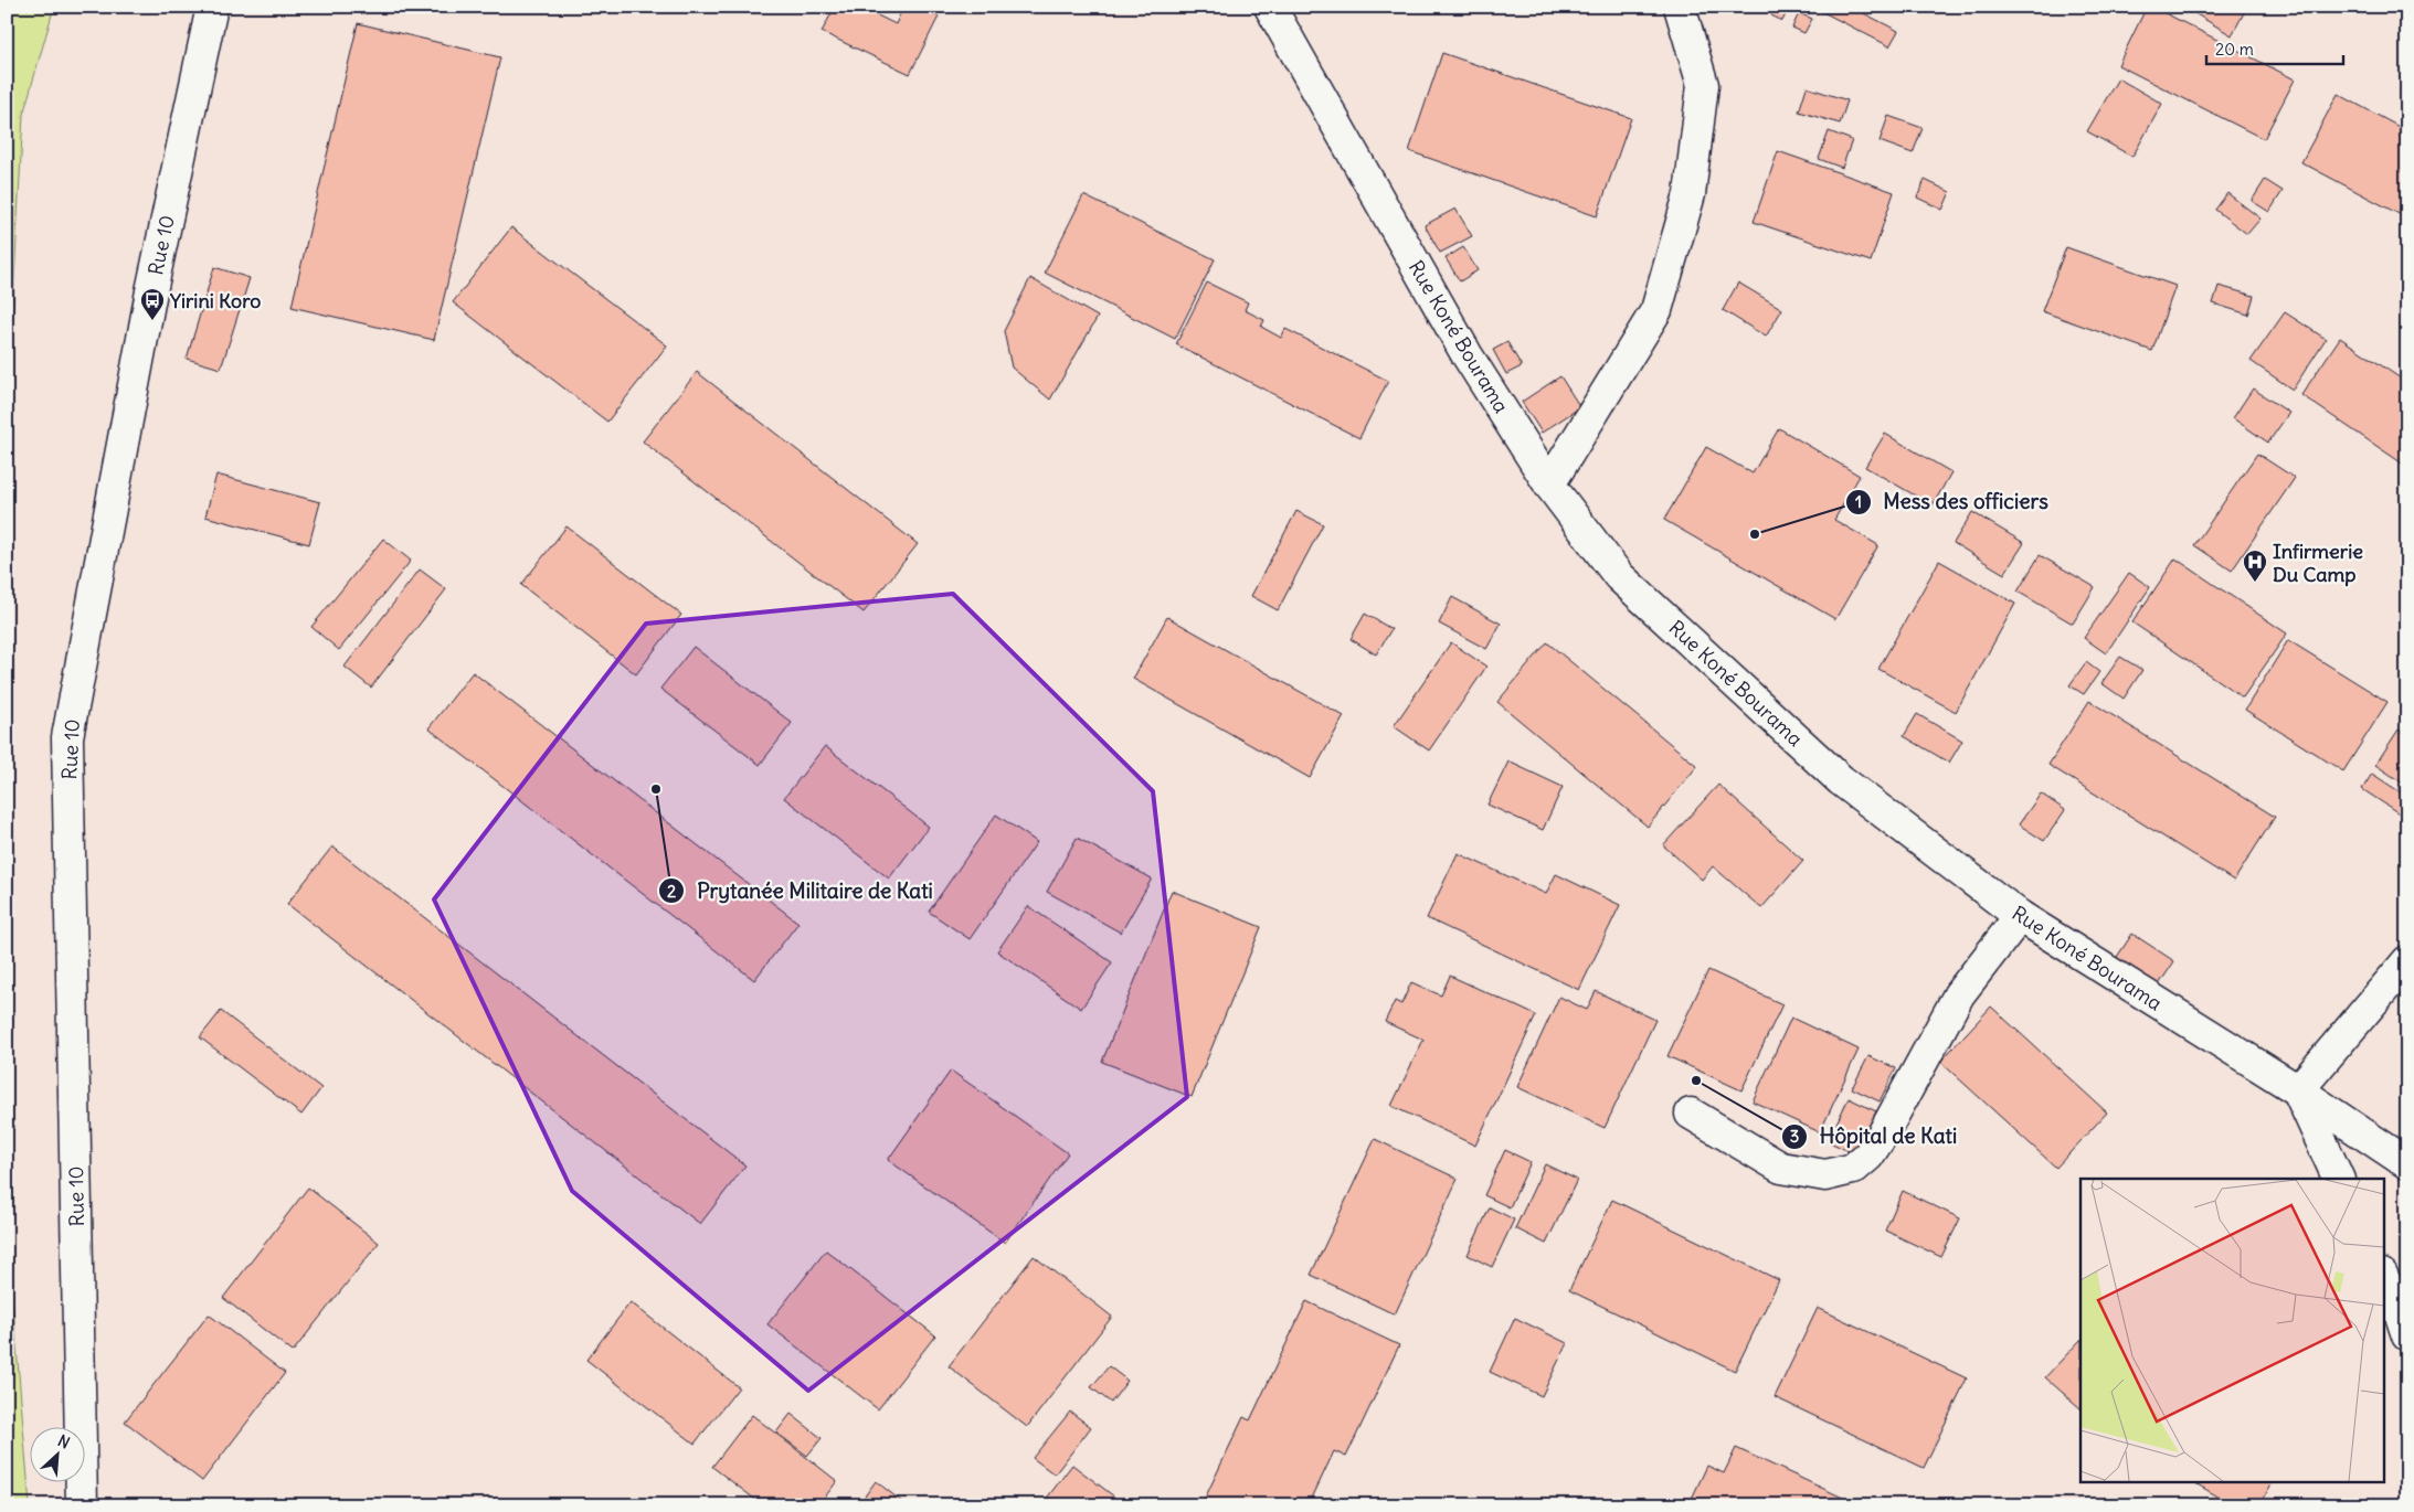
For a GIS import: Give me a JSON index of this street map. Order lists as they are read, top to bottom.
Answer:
{
  "streets": {
    "main road": ["Rue 10", "Rue Koné Bourama"]
  },
  "places": {
    "bus stop": ["Yirini Koro"],
    "other": ["Mess des officiers", "Prytanée Militaire de Kati", "Hôpital de Kati"],
    "hospital": ["Infirmerie Du Camp"]
  },
  "scale_bar": "20 m",
  "north": "top right"
}
